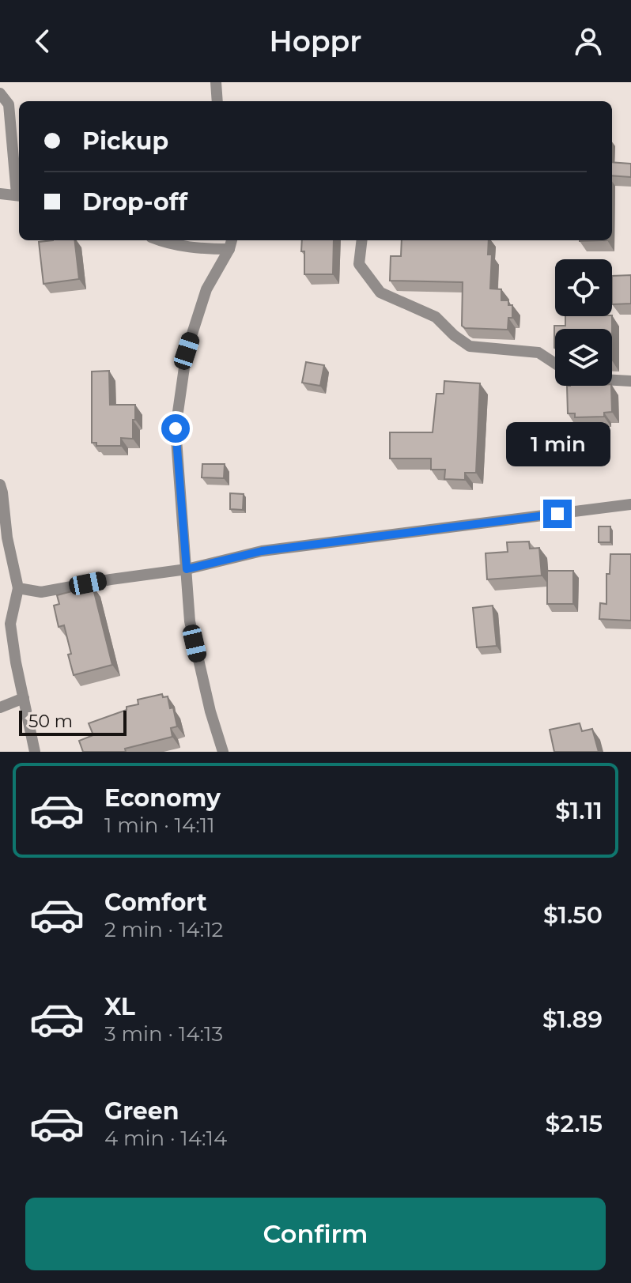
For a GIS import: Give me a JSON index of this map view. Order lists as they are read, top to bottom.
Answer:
{
  "scale_bar": "50 m",
  "page": {
    "header": "Hoppr",
    "banner": ["Pickup", "Drop-off"],
    "bubble": "1 min",
    "scale": "50 m",
    "list": [
      {
        "name": "Economy",
        "note": "1 min · 14:11",
        "value": "$1.11"
      },
      {
        "name": "Comfort",
        "note": "2 min · 14:12",
        "value": "$1.50"
      },
      {
        "name": "XL",
        "note": "3 min · 14:13",
        "value": "$1.89"
      },
      {
        "name": "Green",
        "note": "4 min · 14:14",
        "value": "$2.15"
      }
    ],
    "buttons": "Confirm"
  }
}
